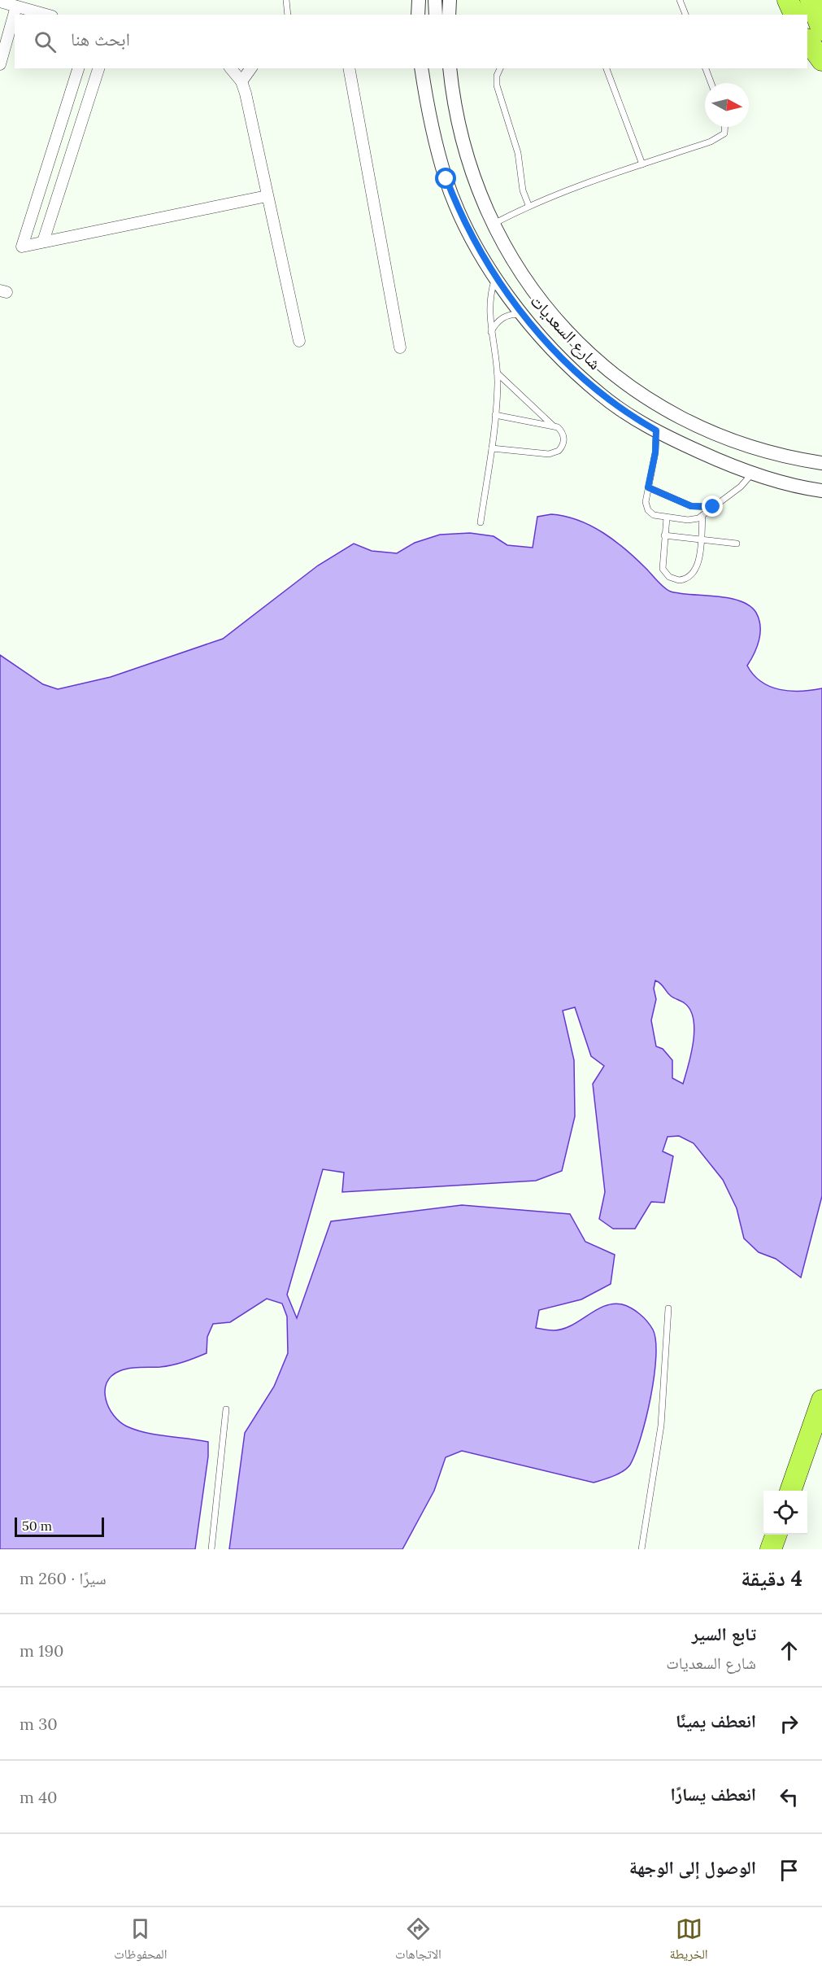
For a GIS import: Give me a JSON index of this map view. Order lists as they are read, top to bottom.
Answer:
{
  "streets": {
    "street": ["شارع السعديات"]
  },
  "scale_bar": "50 m",
  "north": "right",
  "page": {
    "search": "ابحث هنا",
    "scale": "50 m",
    "heading": ["4 دقيقة", "سيرًا · 260 m"],
    "list": [
      ["تابع السير", "شارع السعديات", "190 m"],
      ["انعطف يمينًا", "30 m"],
      ["انعطف يسارًا", "40 m"],
      "الوصول إلى الوجهة"
    ],
    "nav": ["الخريطة", "الاتجاهات", "المحفوظات"]
  }
}
